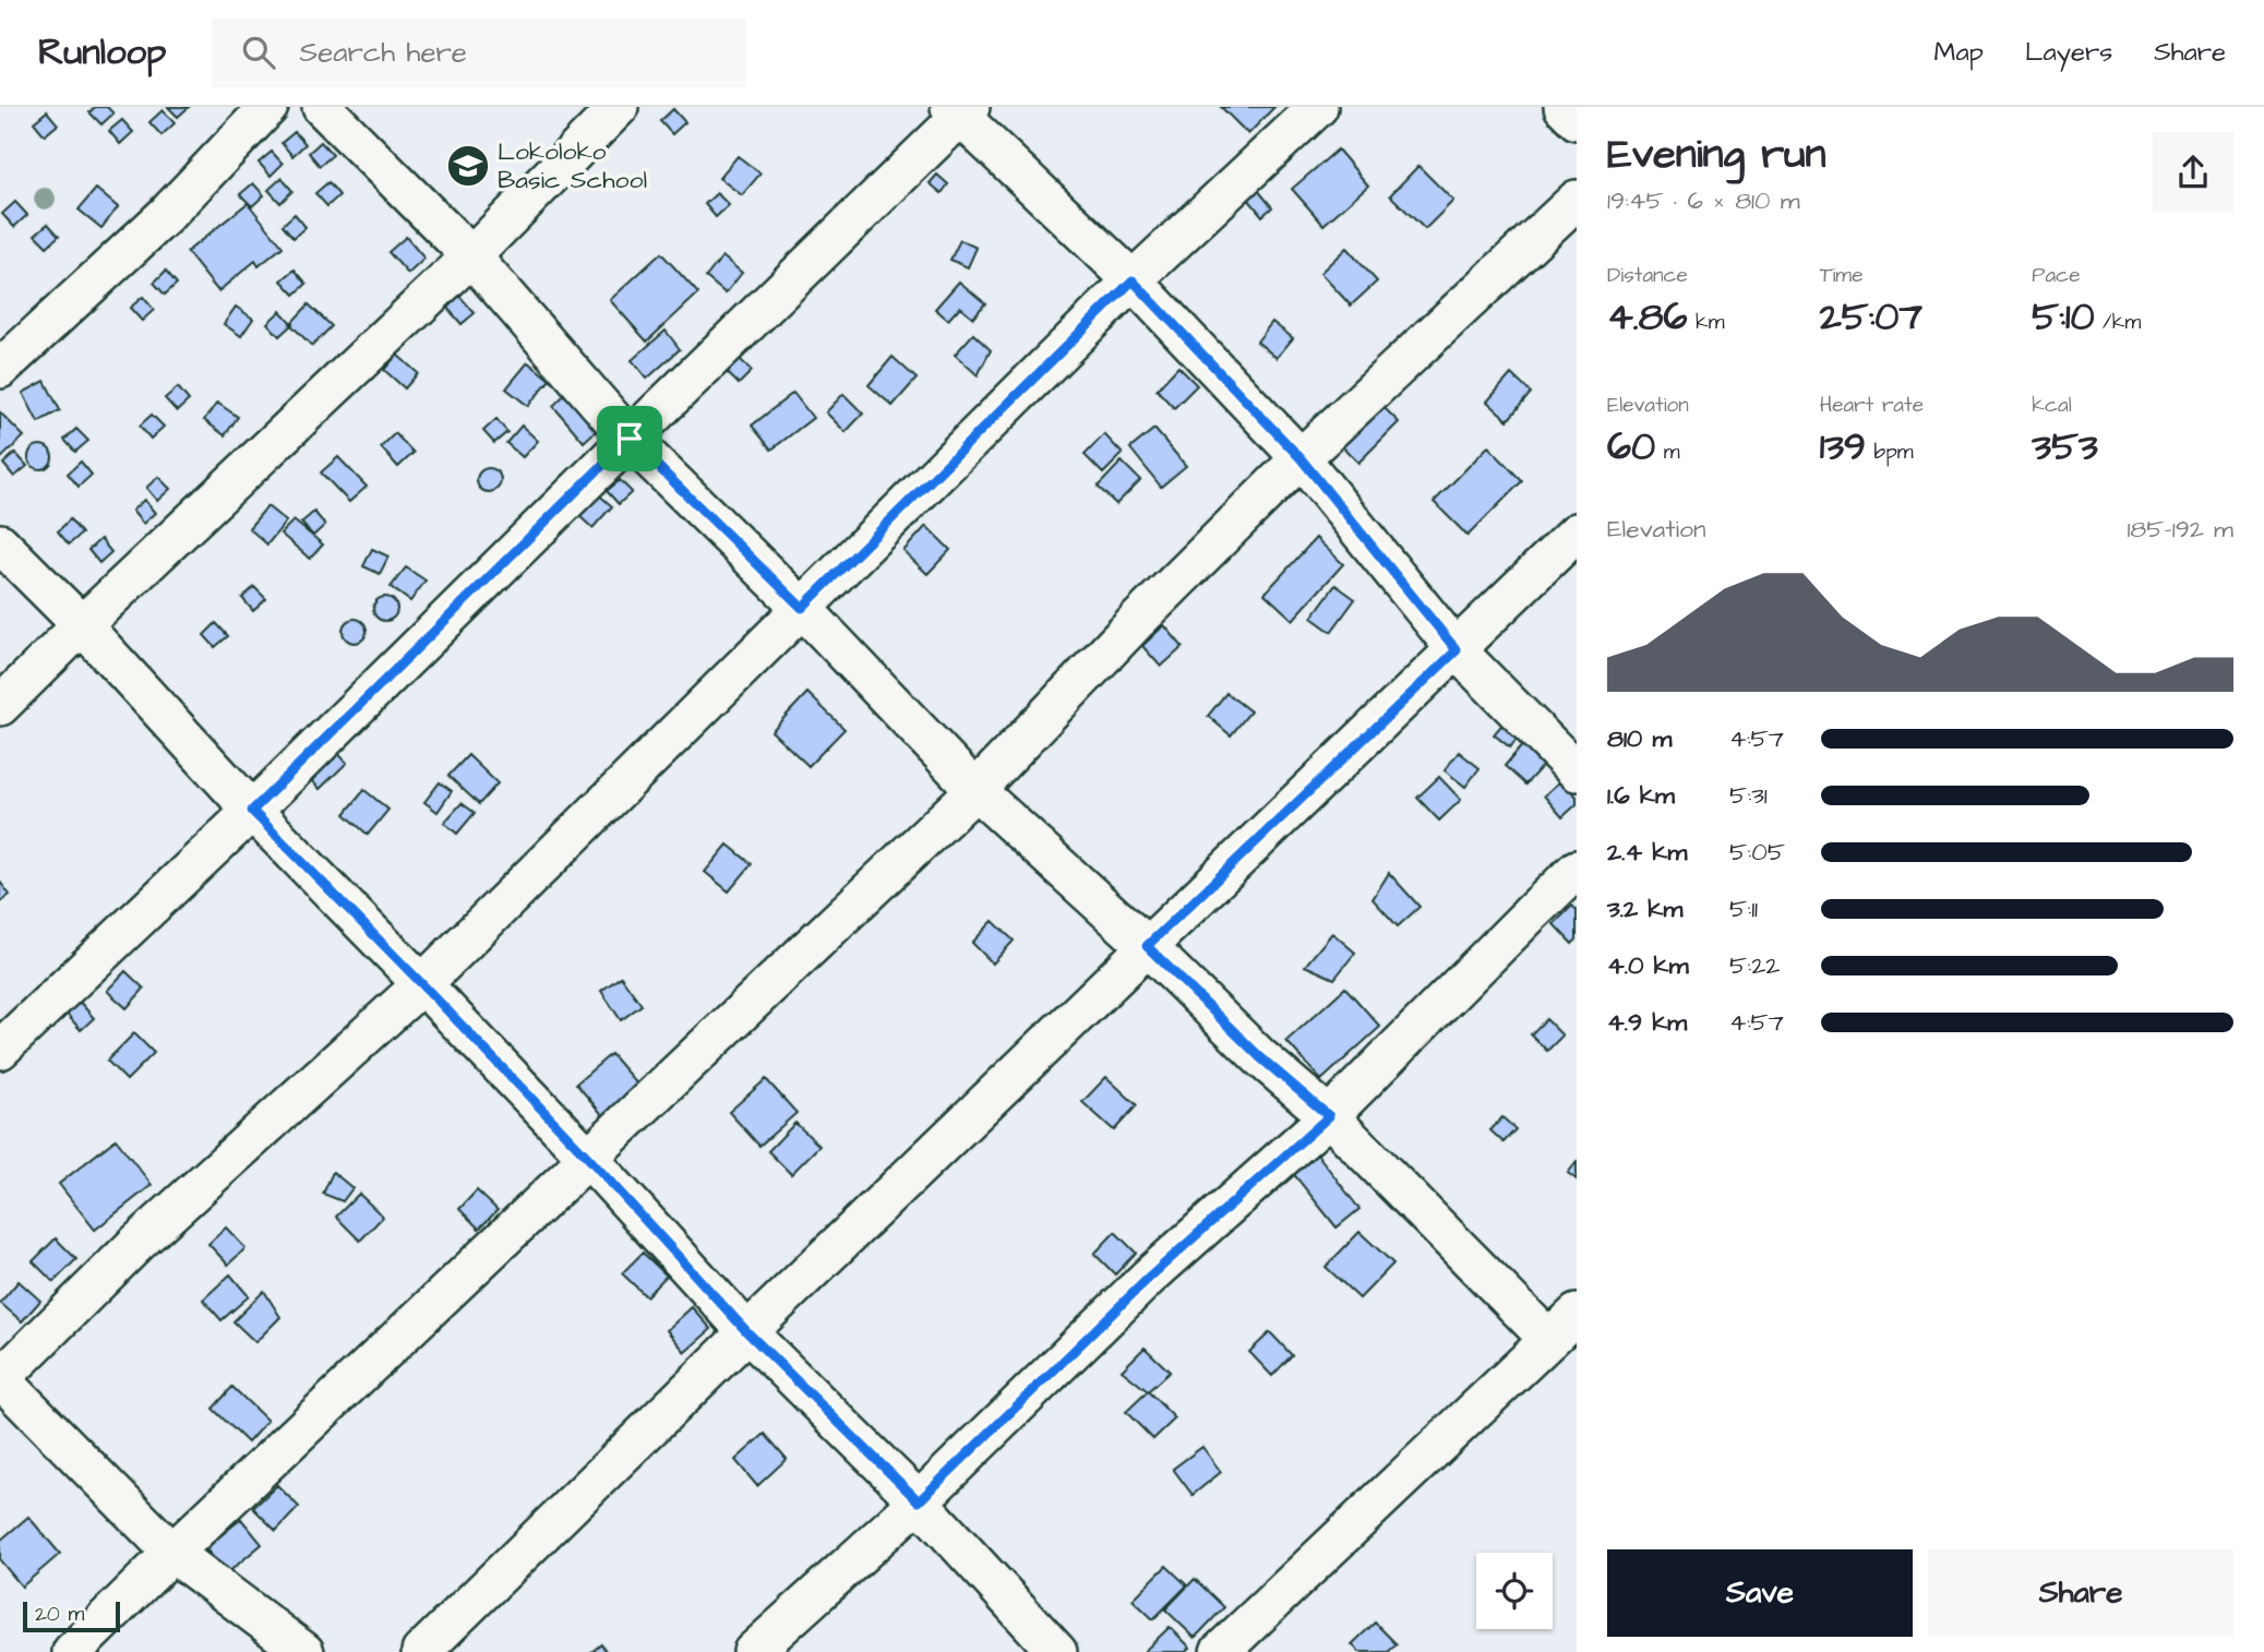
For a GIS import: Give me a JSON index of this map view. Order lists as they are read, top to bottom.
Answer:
{
  "places": {
    "school or university": ["Lokoloko Basic School"]
  },
  "scale_bar": "20 m",
  "page": {
    "header": "Runloop",
    "search": "Search here",
    "nav": ["Map", "Layers", "Share"],
    "heading": ["Evening run", "19:45 · 6 × 810 m"],
    "stats": [
      ["Distance", "4.86 km"],
      ["Time", "25:07"],
      ["Pace", "5:10 /km"],
      ["Elevation", "60 m"],
      ["Heart rate", "139 bpm"],
      ["kcal", "353"]
    ],
    "chart": ["Elevation", "185–192 m"],
    "list": [
      {
        "name": "810 m",
        "note": "4:57"
      },
      {
        "name": "1.6 km",
        "note": "5:31"
      },
      {
        "name": "2.4 km",
        "note": "5:05"
      },
      {
        "name": "3.2 km",
        "note": "5:11"
      },
      {
        "name": "4.0 km",
        "note": "5:22"
      },
      {
        "name": "4.9 km",
        "note": "4:57"
      }
    ],
    "buttons": ["Save", "Share"],
    "scale": "20 m"
  }
}
